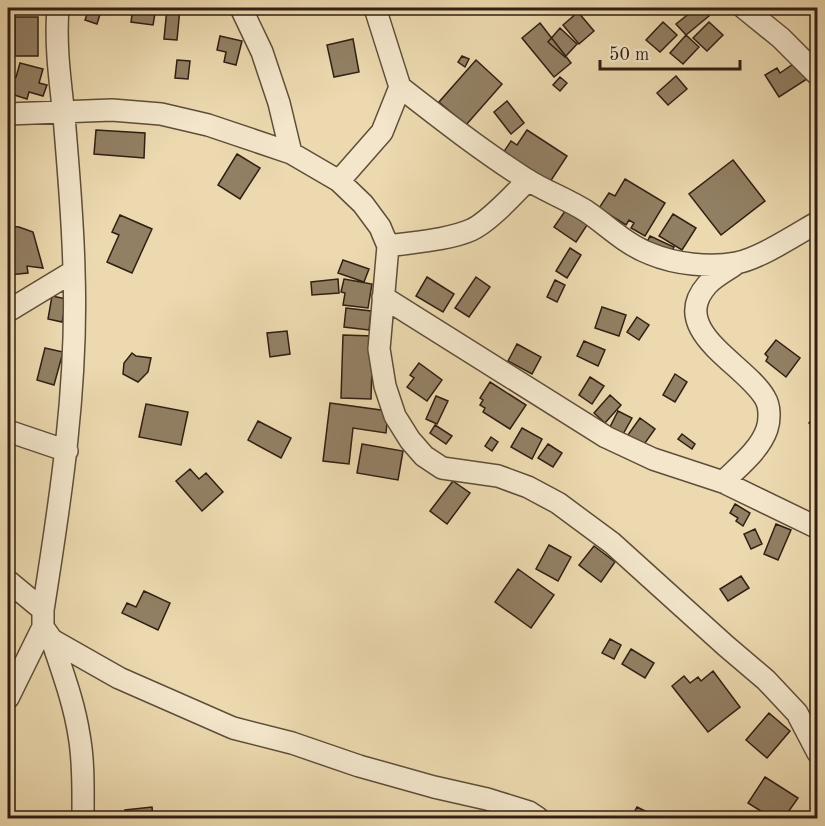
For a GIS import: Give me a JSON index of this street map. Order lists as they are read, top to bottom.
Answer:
{
  "scale_bar": "50 m"
}
